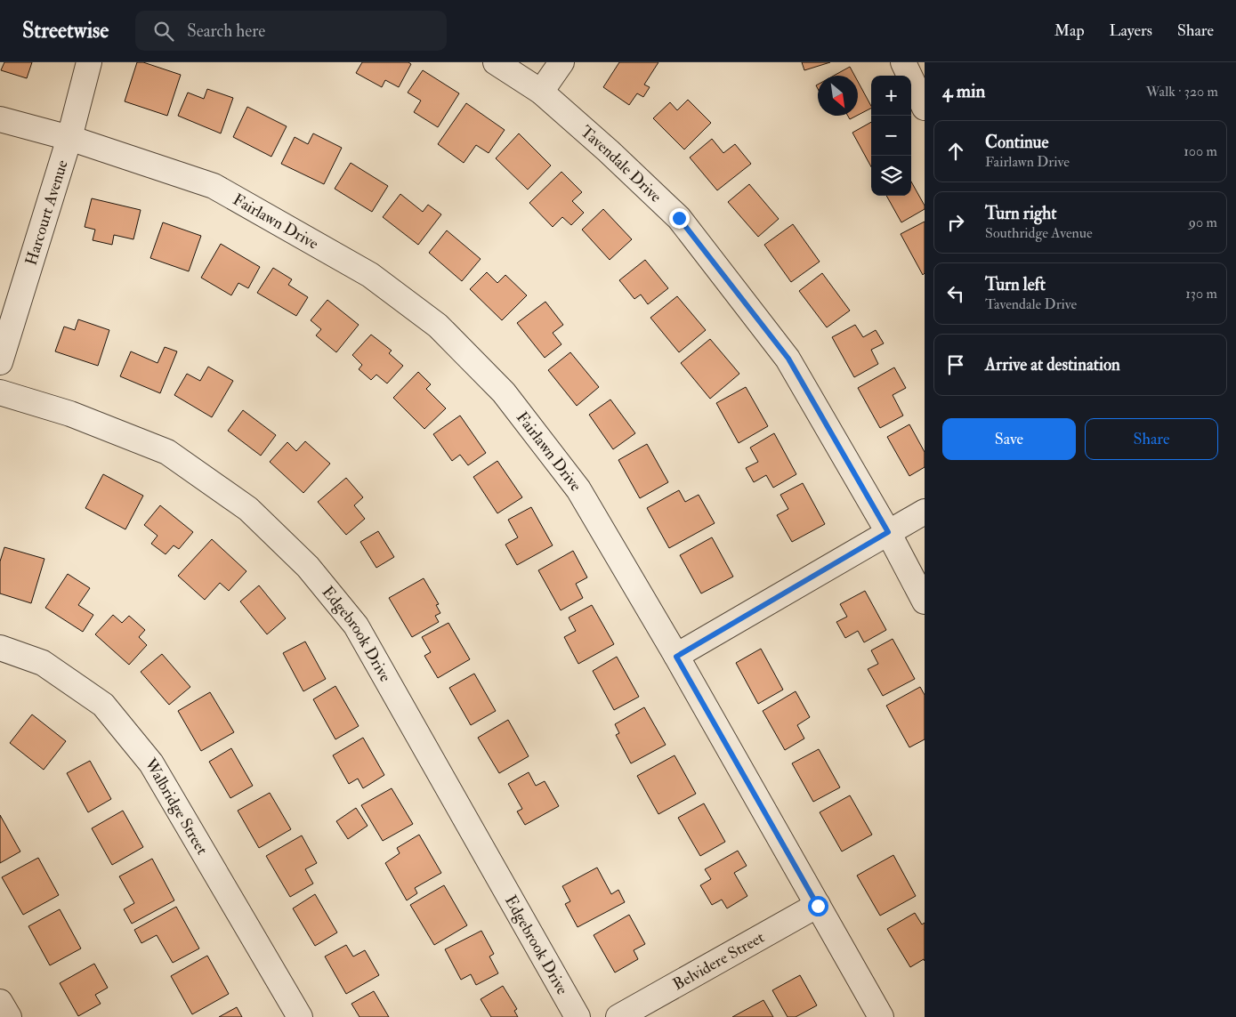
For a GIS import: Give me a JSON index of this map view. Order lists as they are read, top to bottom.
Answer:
{
  "streets": {
    "street": [
      "Tavendale Drive",
      "Harcourt Avenue",
      "Fairlawn Drive",
      "Edgebrook Drive",
      "Walbridge Street",
      "Belvidere Street"
    ]
  },
  "crossings": [
    ["Harcourt Avenue", "Fairlawn Drive"],
    ["Fairlawn Drive", "Belvidere Street"]
  ],
  "north": "bottom right",
  "page": {
    "header": "Streetwise",
    "search": "Search here",
    "nav": ["Map", "Layers", "Share"],
    "heading": ["4 min", "Walk · 320 m"],
    "map_buttons": ["+", "−"],
    "list": [
      ["Continue", "Fairlawn Drive", "100 m"],
      ["Turn right", "Southridge Avenue", "90 m"],
      ["Turn left", "Tavendale Drive", "130 m"],
      "Arrive at destination"
    ],
    "buttons": ["Save", "Share"]
  }
}
